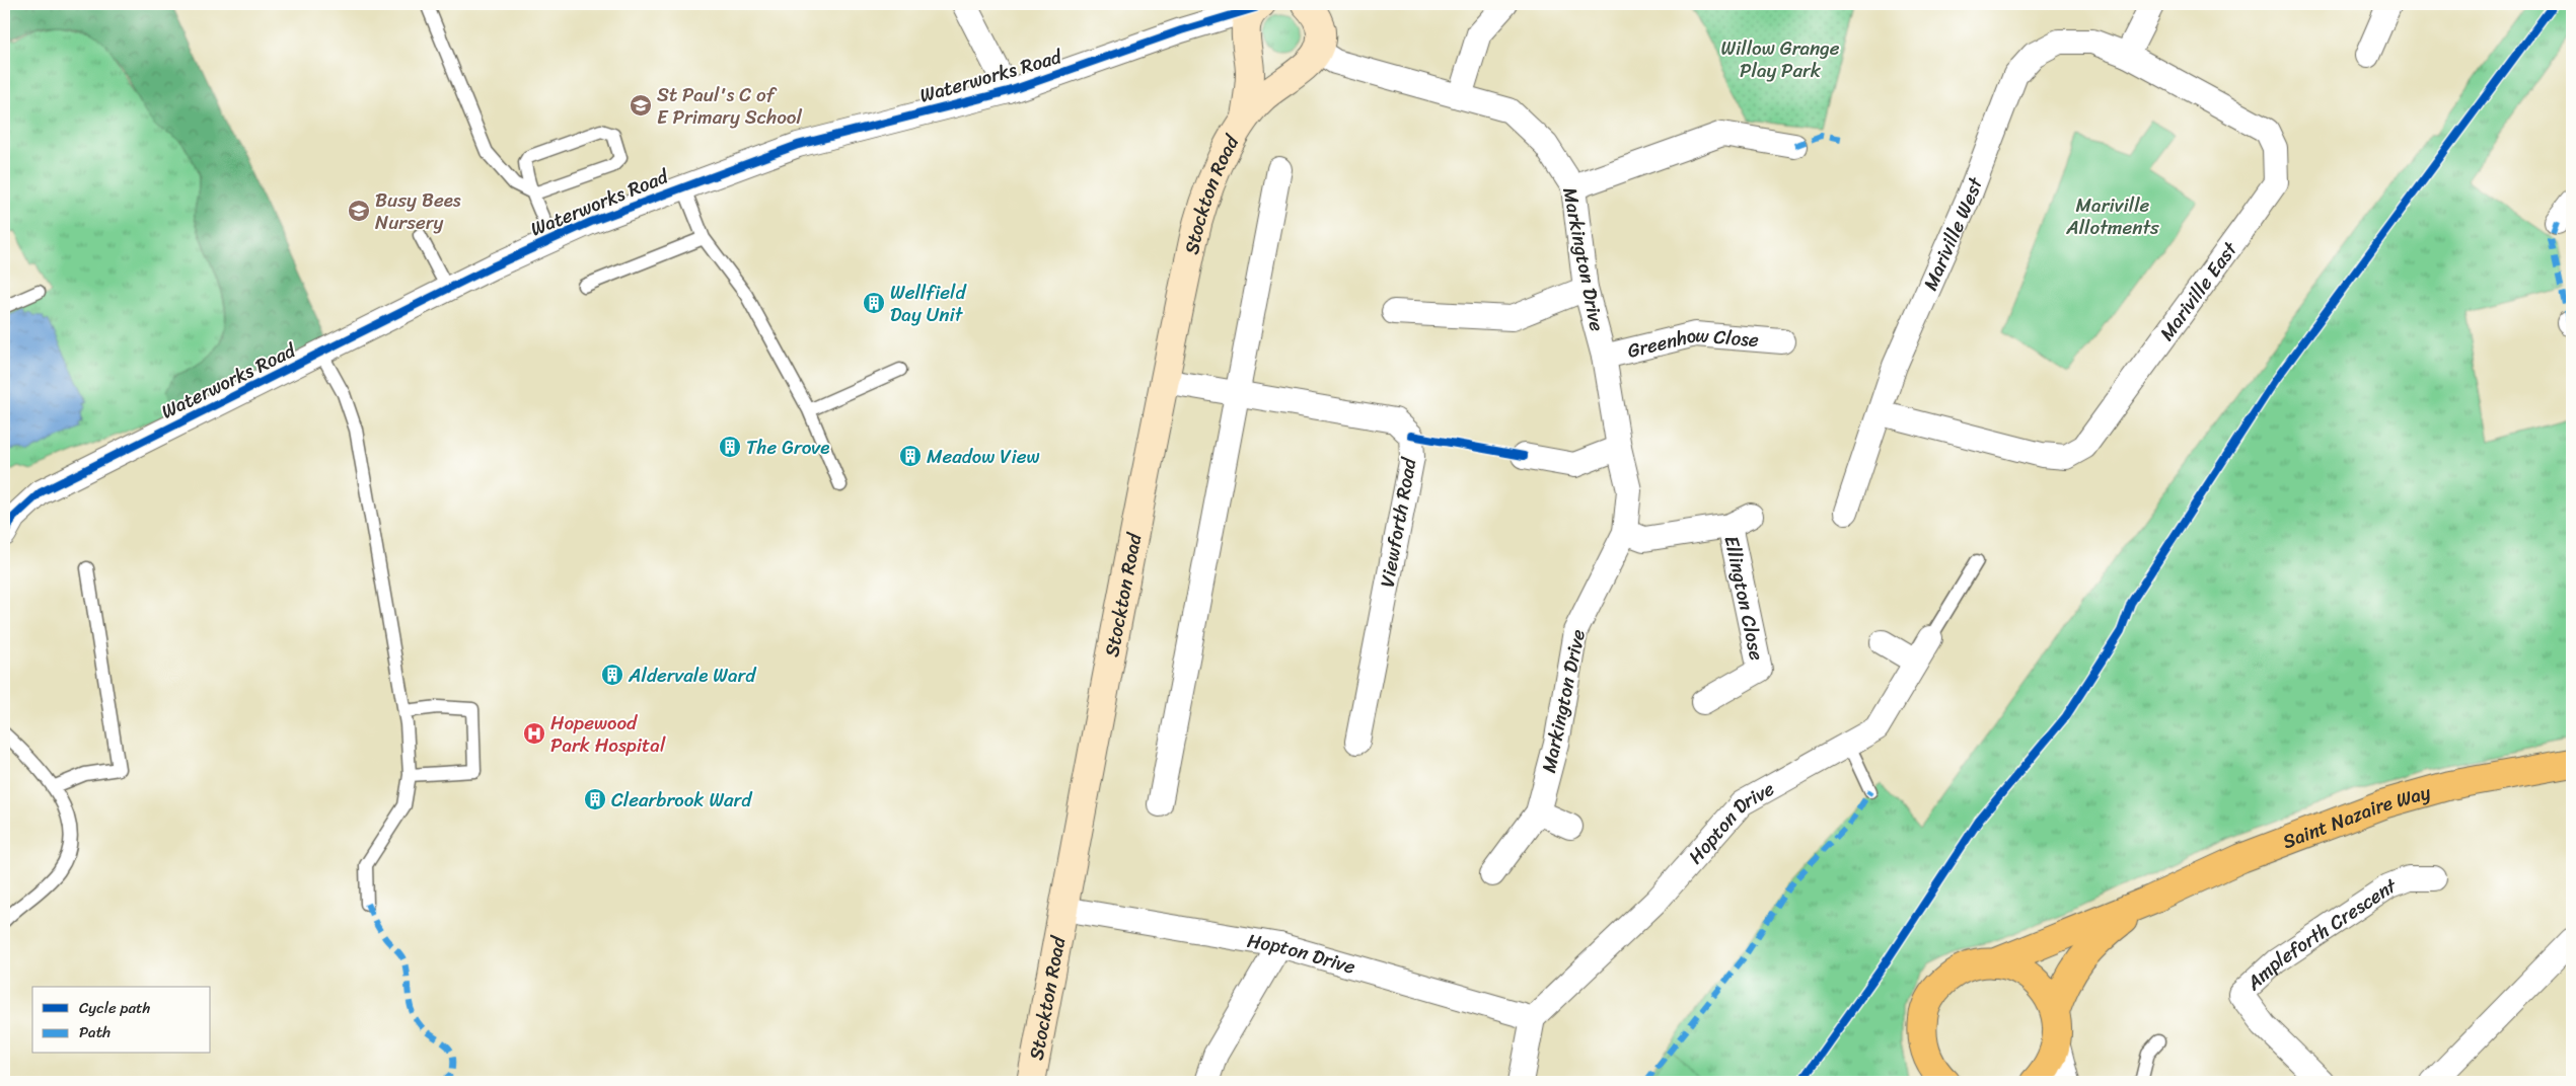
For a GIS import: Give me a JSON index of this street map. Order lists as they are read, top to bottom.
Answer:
{
  "streets": {
    "highway": ["Saint Nazaire Way"],
    "main road": ["Stockton Road"],
    "street": [
      "Waterworks Road",
      "Mariville West",
      "Markington Drive",
      "Mariville East",
      "Greenhow Close",
      "Viewforth Road",
      "Ellington Close",
      "Hopton Drive",
      "Ampleforth Crescent"
    ]
  },
  "crossings": [
    ["Waterworks Road", "Stockton Road"],
    ["Stockton Road", "Markington Drive"],
    ["Stockton Road", "Viewforth Road"],
    ["Stockton Road", "Hopton Drive"],
    ["Mariville West", "Mariville East"],
    ["Markington Drive", "Greenhow Close"],
    ["Markington Drive", "Ellington Close"]
  ],
  "parks": ["Willow Grange Play Park", "Mariville Allotments"],
  "places": {
    "school or university": ["St Paul's C of E Primary School", "Busy Bees Nursery"],
    "building": [
      "Wellfield Day Unit",
      "The Grove",
      "Meadow View",
      "Aldervale Ward",
      "Clearbrook Ward"
    ],
    "hospital": ["Hopewood Park Hospital"]
  },
  "legend": ["Cycle path", "Path"]
}
